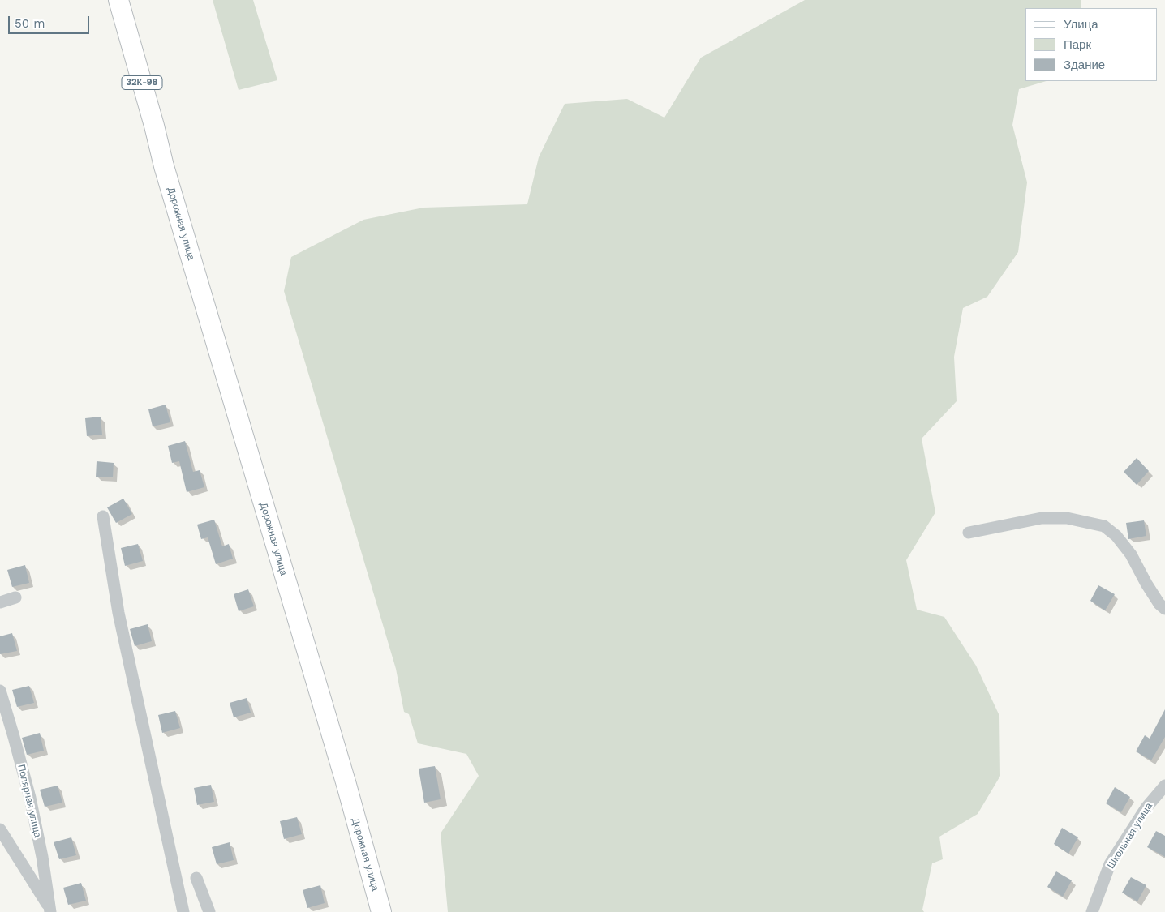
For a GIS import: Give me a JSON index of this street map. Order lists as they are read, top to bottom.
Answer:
{
  "streets": {
    "main road": ["32К-98", "Дорожная улица"],
    "street": ["Полярная улица", "Школьная улица"]
  },
  "legend": ["Улица", "Парк", "Здание"],
  "scale_bar": "50 m"
}
